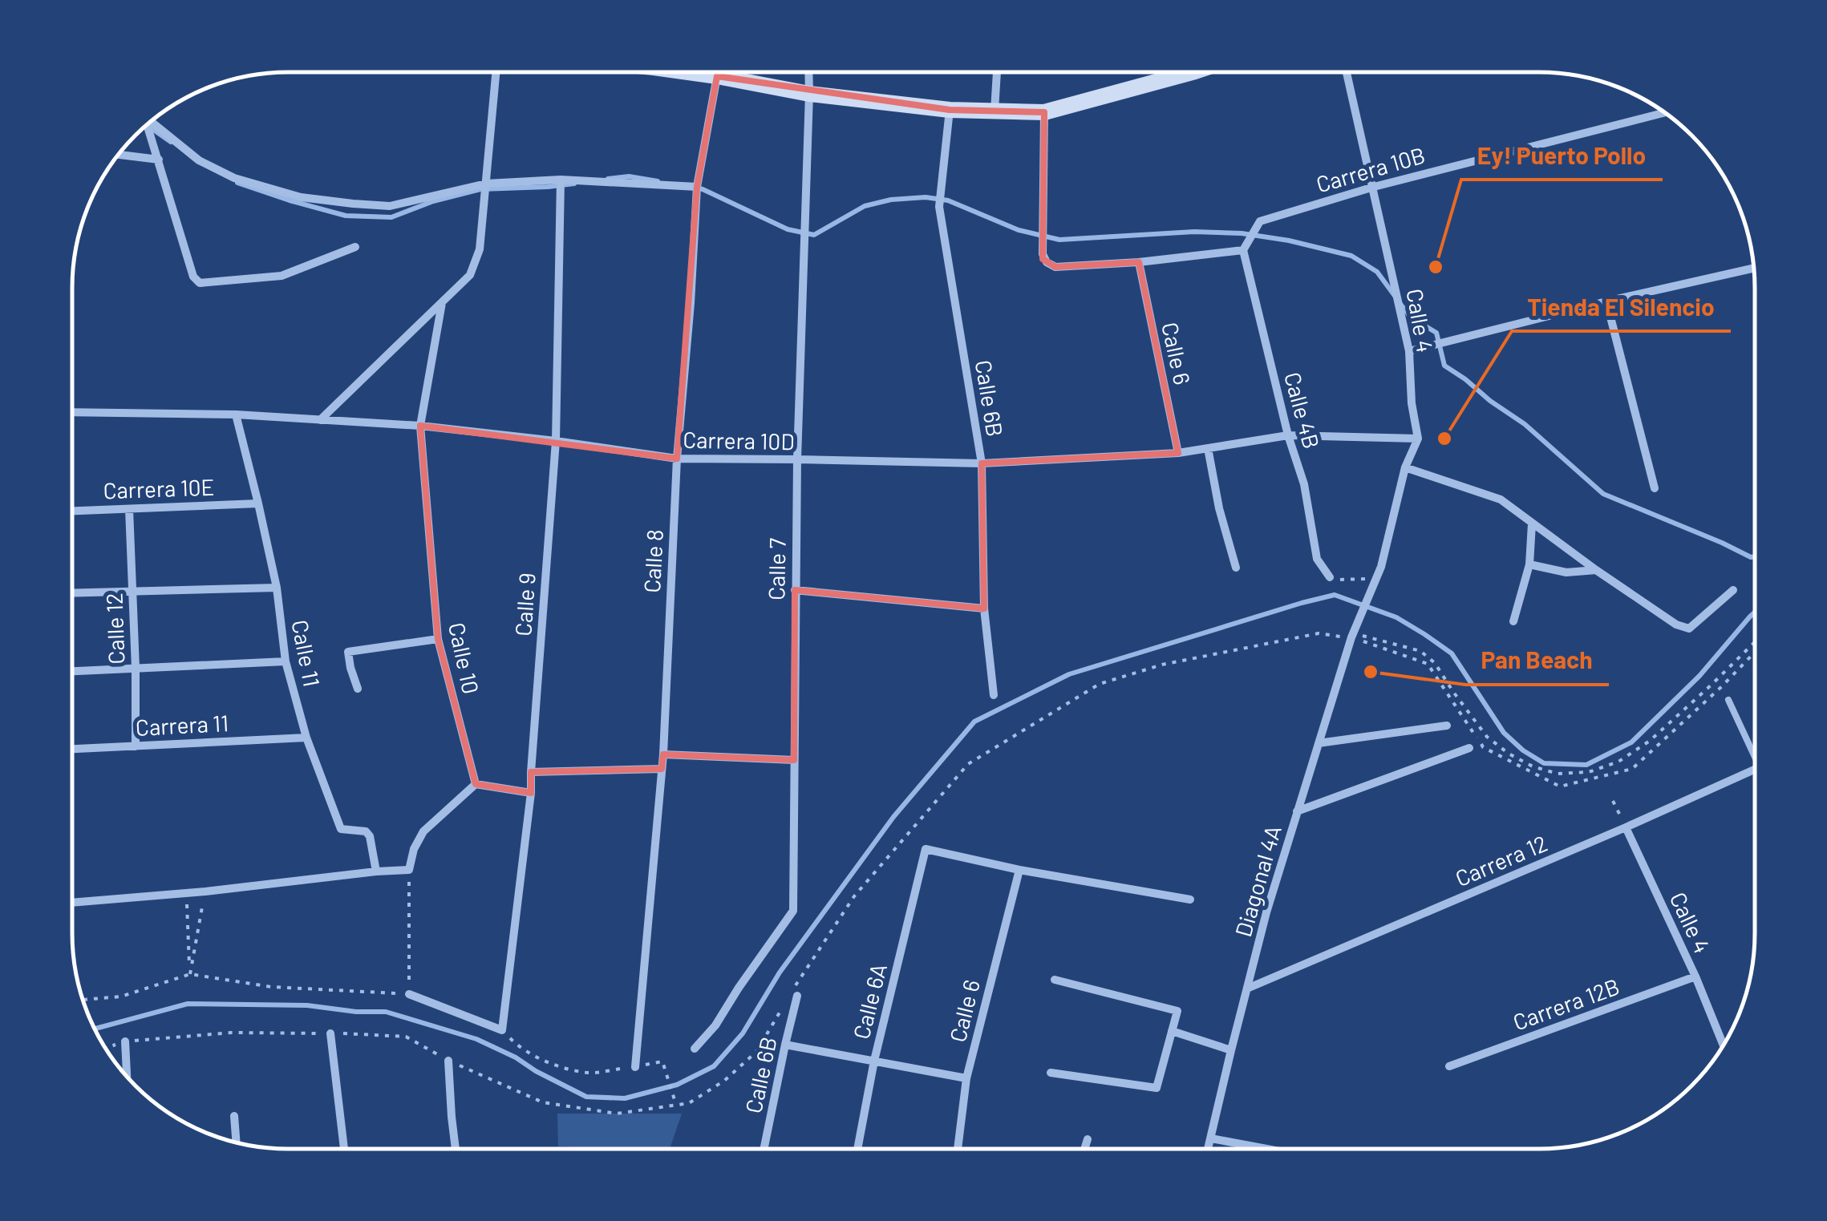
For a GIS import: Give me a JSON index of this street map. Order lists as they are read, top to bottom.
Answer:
{
  "streets": {
    "street": [
      "Carrera 10B",
      "Calle 4",
      "Calle 6",
      "Calle 6B",
      "Calle 4B",
      "Carrera 10D",
      "Carrera 10E",
      "Calle 8",
      "Calle 7",
      "Calle 9",
      "Calle 12",
      "Calle 11",
      "Calle 10",
      "Carrera 11",
      "Carrera 12",
      "Diagonal 4A",
      "Calle 6A",
      "Carrera 12B"
    ]
  },
  "crossings": [
    ["Carrera 10B", "Calle 4"],
    ["Carrera 10B", "Calle 4B"],
    ["Calle 4", "Carrera 10D"],
    ["Calle 4", "Carrera 12"],
    ["Calle 4", "Carrera 12B"],
    ["Calle 6", "Carrera 10D"],
    ["Calle 6", "Calle 6A"],
    ["Calle 6B", "Carrera 10D"],
    ["Calle 4B", "Carrera 10D"],
    ["Carrera 10D", "Calle 8"],
    ["Carrera 10D", "Calle 7"],
    ["Carrera 10D", "Calle 9"],
    ["Carrera 10D", "Calle 11"],
    ["Carrera 10D", "Calle 10"],
    ["Carrera 10E", "Calle 12"],
    ["Carrera 10E", "Calle 11"],
    ["Calle 12", "Carrera 11"],
    ["Calle 11", "Carrera 11"],
    ["Carrera 12", "Diagonal 4A"]
  ],
  "places": ["Ey! Puerto Pollo", "Tienda El Silencio", "Pan Beach"]
}
